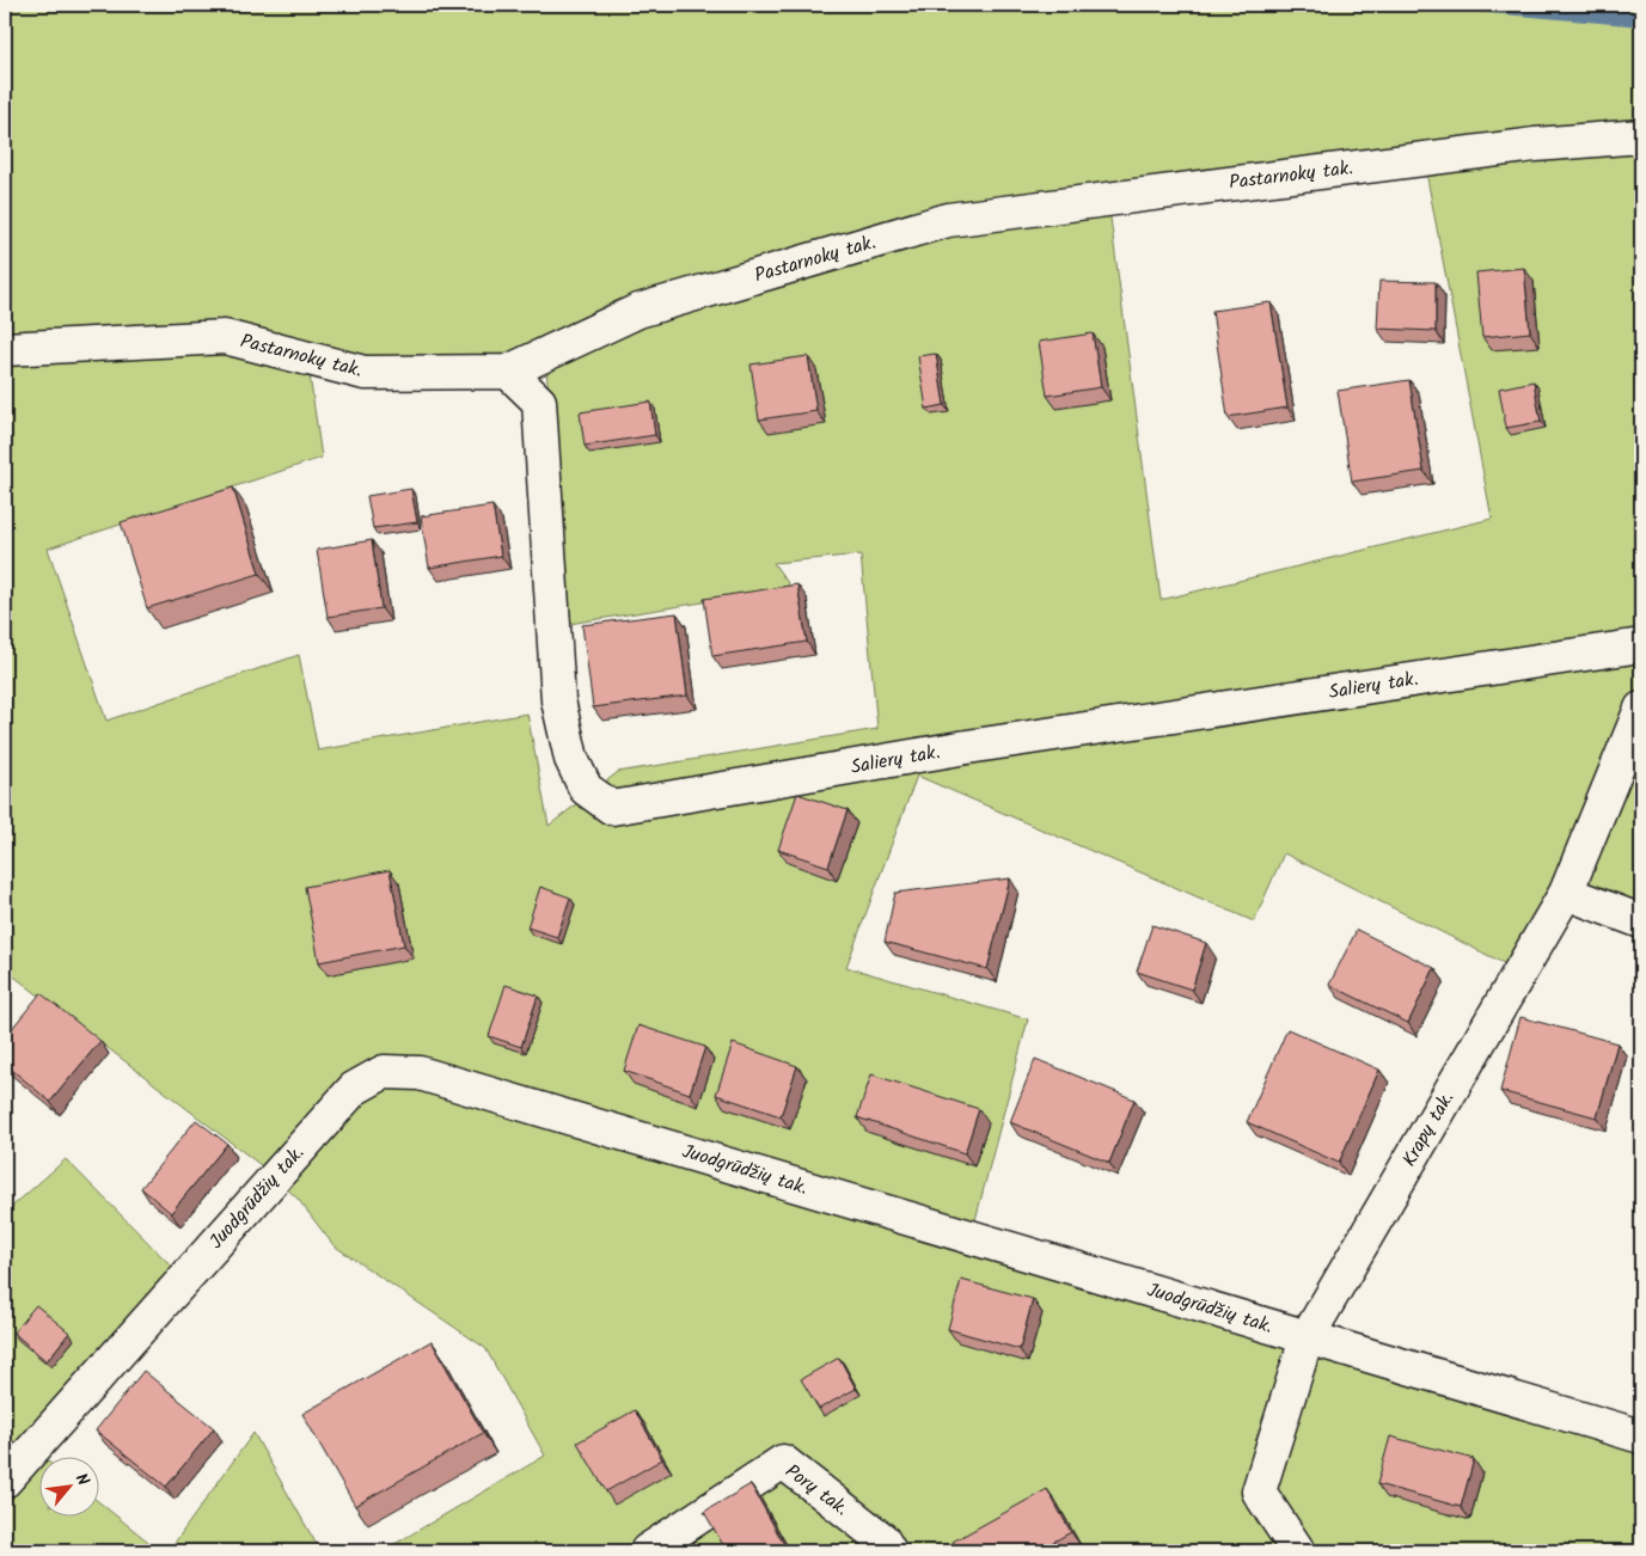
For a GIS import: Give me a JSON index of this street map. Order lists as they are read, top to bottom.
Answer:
{
  "streets": {
    "street": [
      "Pastarnokų tak.",
      "Salierų tak.",
      "Krapų tak.",
      "Juodgrūdžių tak.",
      "Porų tak."
    ]
  },
  "crossings": [
    ["Pastarnokų tak.", "Salierų tak."],
    ["Krapų tak.", "Juodgrūdžių tak."]
  ],
  "north": "top right"
}
